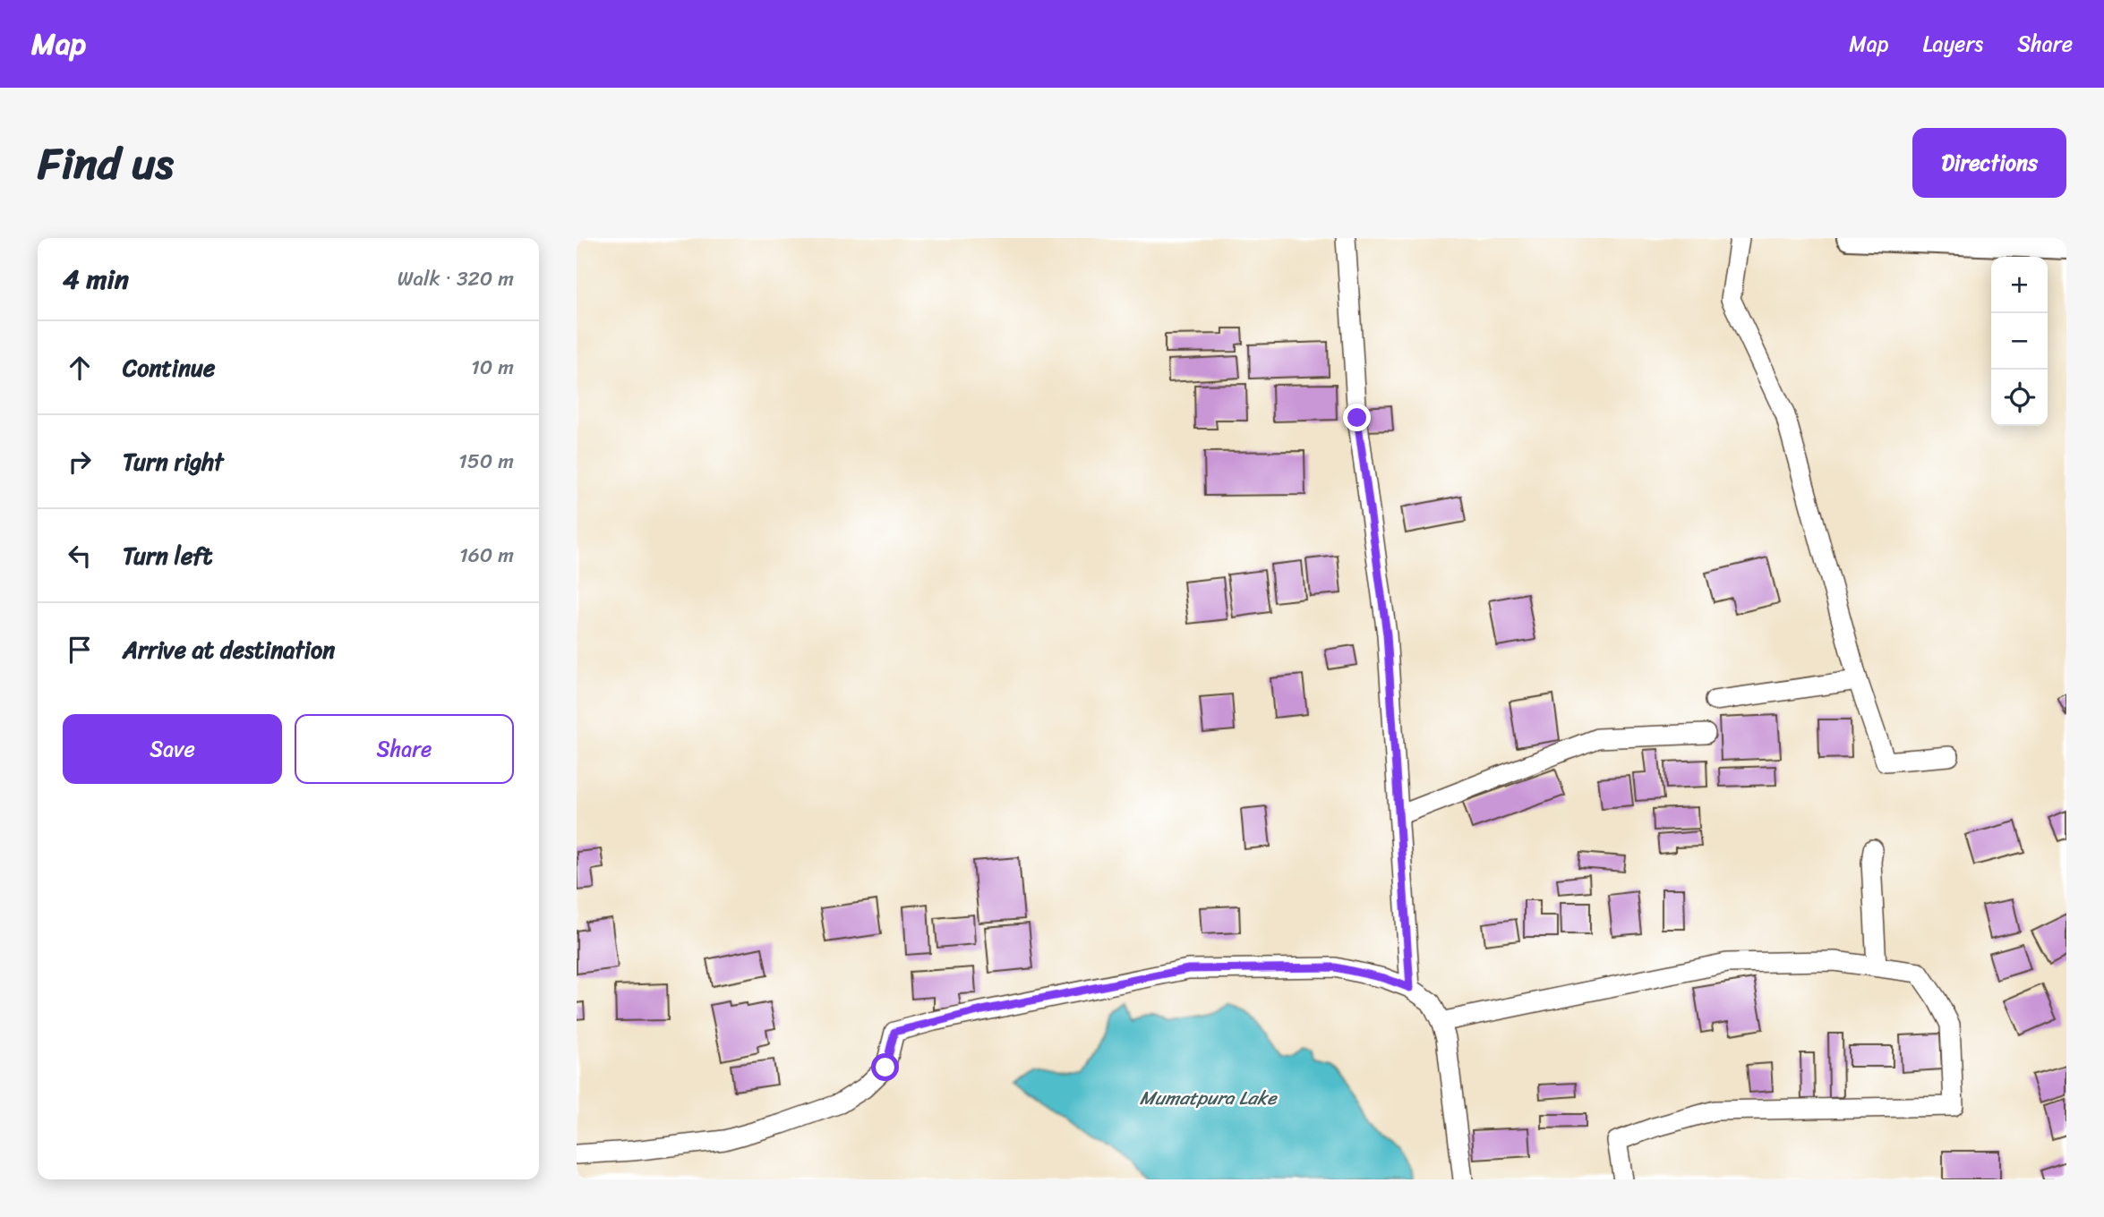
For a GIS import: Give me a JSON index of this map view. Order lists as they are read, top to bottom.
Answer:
{
  "water": ["Mumatpura Lake"],
  "page": {
    "header": "Map",
    "nav": ["Map", "Layers", "Share"],
    "title": "Find us",
    "buttons": [
      "Directions",
      ["Save", "Share"]
    ],
    "heading": ["4 min", "Walk · 320 m"],
    "map_buttons": ["+", "−"],
    "list": [
      ["Continue", "10 m"],
      ["Turn right", "150 m"],
      ["Turn left", "160 m"],
      "Arrive at destination"
    ]
  }
}
